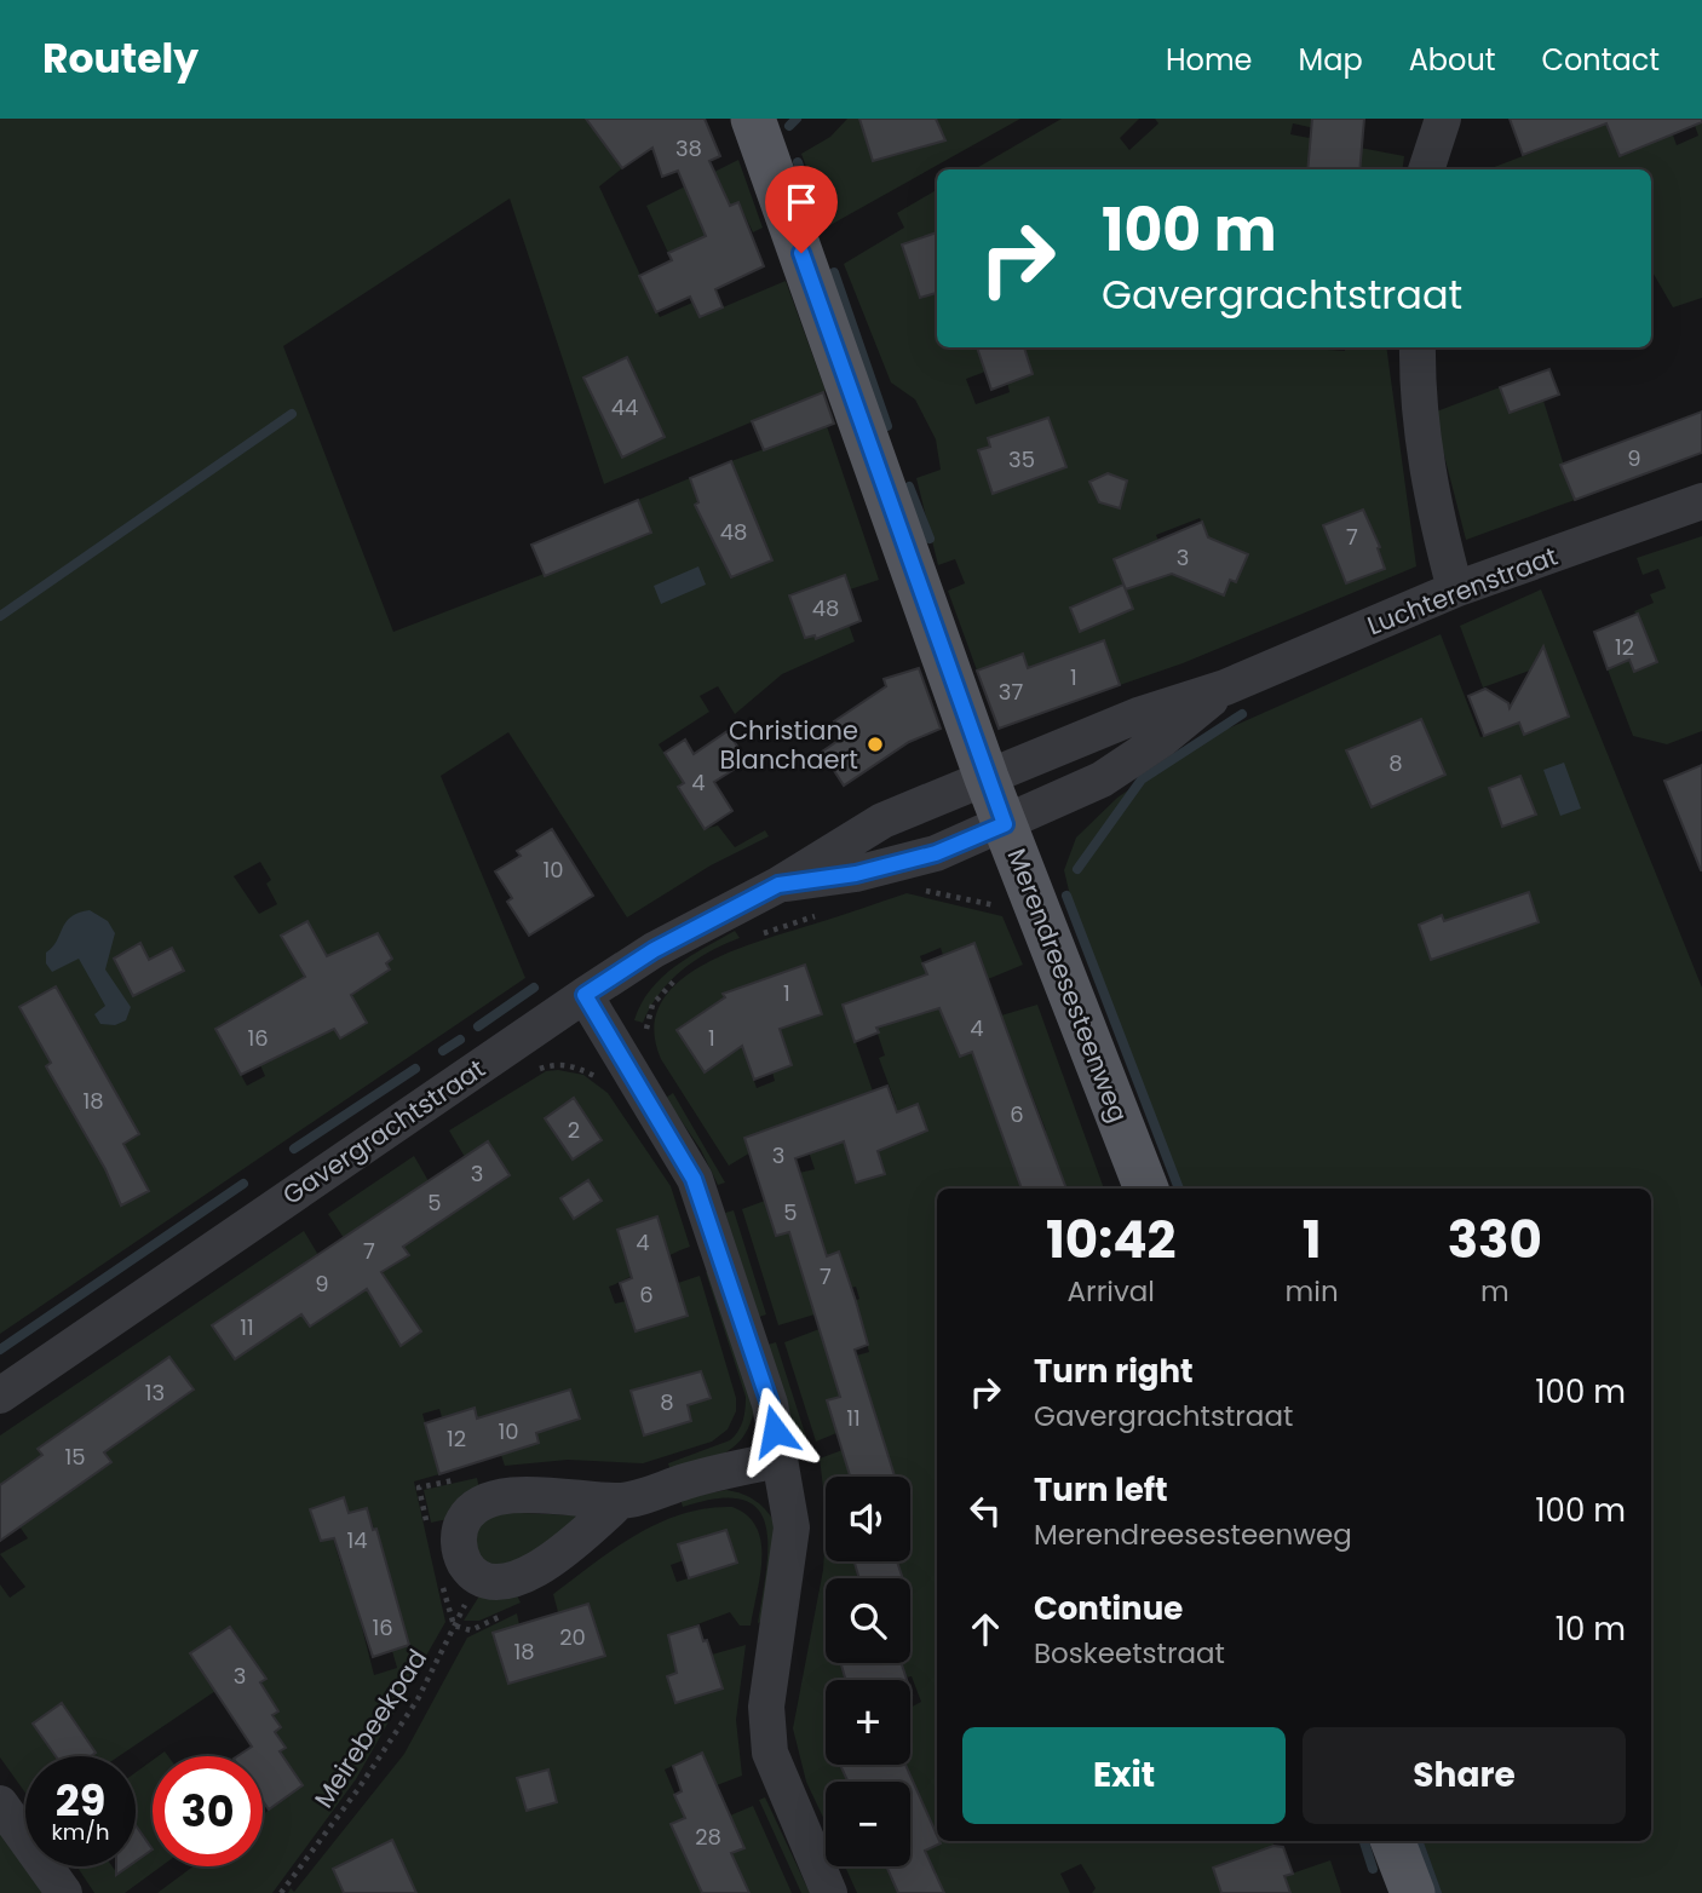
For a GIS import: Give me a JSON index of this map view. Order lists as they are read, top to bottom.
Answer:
{
  "streets": {
    "main road": ["Merendreesesteenweg"],
    "street": ["Luchterenstraat", "Gavergrachtstraat"],
    "path": ["Meirebeekpad"]
  },
  "crossings": [
    ["Luchterenstraat", "Merendreesesteenweg"],
    ["Luchterenstraat", "Gavergrachtstraat"],
    ["Merendreesesteenweg", "Gavergrachtstraat"]
  ],
  "places": ["Christiane Blanchaert"],
  "house_numbers": [
    "38",
    "44",
    "9",
    "35",
    "48",
    "7",
    "3",
    "48",
    "12",
    "1",
    "37",
    "8",
    "4",
    "10",
    "1",
    "4",
    "16",
    "1",
    "18",
    "6",
    "2",
    "3",
    "3",
    "5",
    "5",
    "4",
    "7",
    "7",
    "9",
    "6",
    "11",
    "13",
    "8",
    "11",
    "10",
    "12",
    "15",
    "14",
    "16",
    "20",
    "18",
    "3",
    "28"
  ],
  "page": {
    "header": "Routely",
    "nav": [
      "Home",
      "Map",
      "About",
      "Contact"
    ],
    "turn": ["100 m", "Gavergrachtstraat"],
    "eta": [
      "10:42",
      "Arrival",
      "1",
      "min",
      "330",
      "m"
    ],
    "list": [
      {
        "name": "Turn right",
        "note": "Gavergrachtstraat",
        "value": "100 m"
      },
      {
        "name": "Turn left",
        "note": "Merendreesesteenweg",
        "value": "100 m"
      },
      {
        "name": "Continue",
        "note": "Boskeetstraat",
        "value": "10 m"
      }
    ],
    "map_buttons": ["+", "−"],
    "buttons": ["Exit", "Share"],
    "speed": "29 km/h",
    "limit": "30"
  }
}
